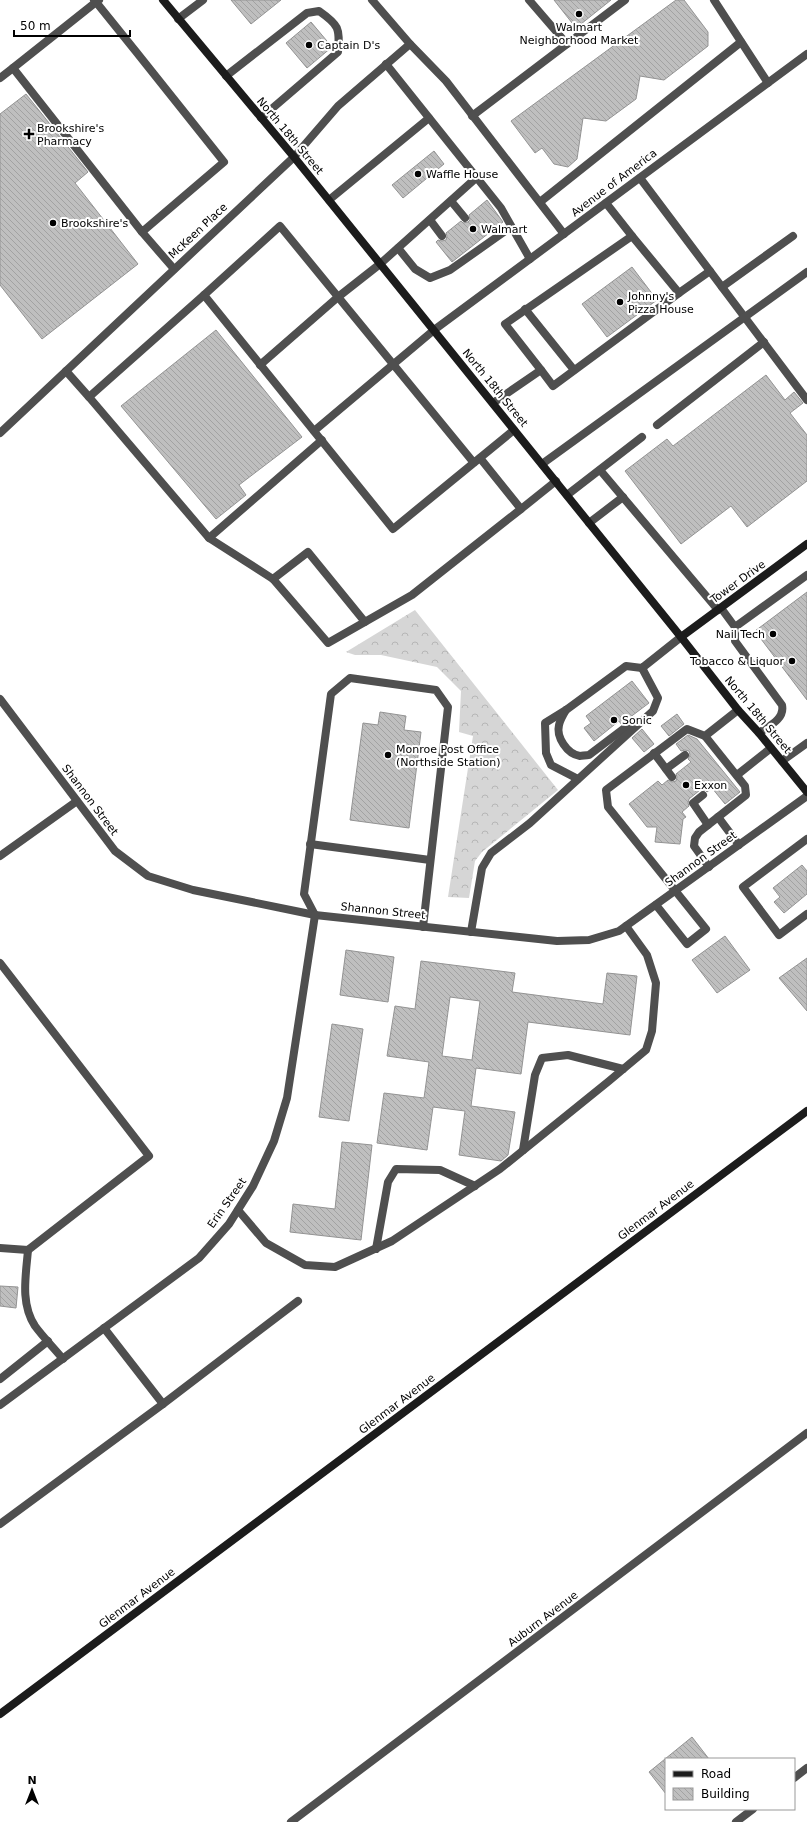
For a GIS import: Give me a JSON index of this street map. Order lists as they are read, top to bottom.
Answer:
{
  "streets": {
    "street": [
      "North 18th Street",
      "Avenue of America",
      "McKeen Place",
      "Tower Drive",
      "Shannon Street",
      "Erin Street",
      "Glenmar Avenue",
      "Auburn Avenue"
    ]
  },
  "crossings": [
    ["North 18th Street", "Avenue of America"],
    ["North 18th Street", "McKeen Place"],
    ["North 18th Street", "Tower Drive"],
    ["Shannon Street", "Erin Street"]
  ],
  "places": {
    "other": [
      "Walmart Neighborhood Market",
      "Captain D's",
      "Waffle House",
      "Brookshire's",
      "Walmart",
      "Johnny's Pizza House",
      "Nail Tech",
      "Tobacco & Liquor",
      "Sonic",
      "Monroe Post Office (Northside Station)",
      "Exxon"
    ],
    "health": ["Brookshire's Pharmacy"]
  },
  "legend": ["Road", "Building"],
  "scale_bar": "50 m",
  "north": "top"
}
